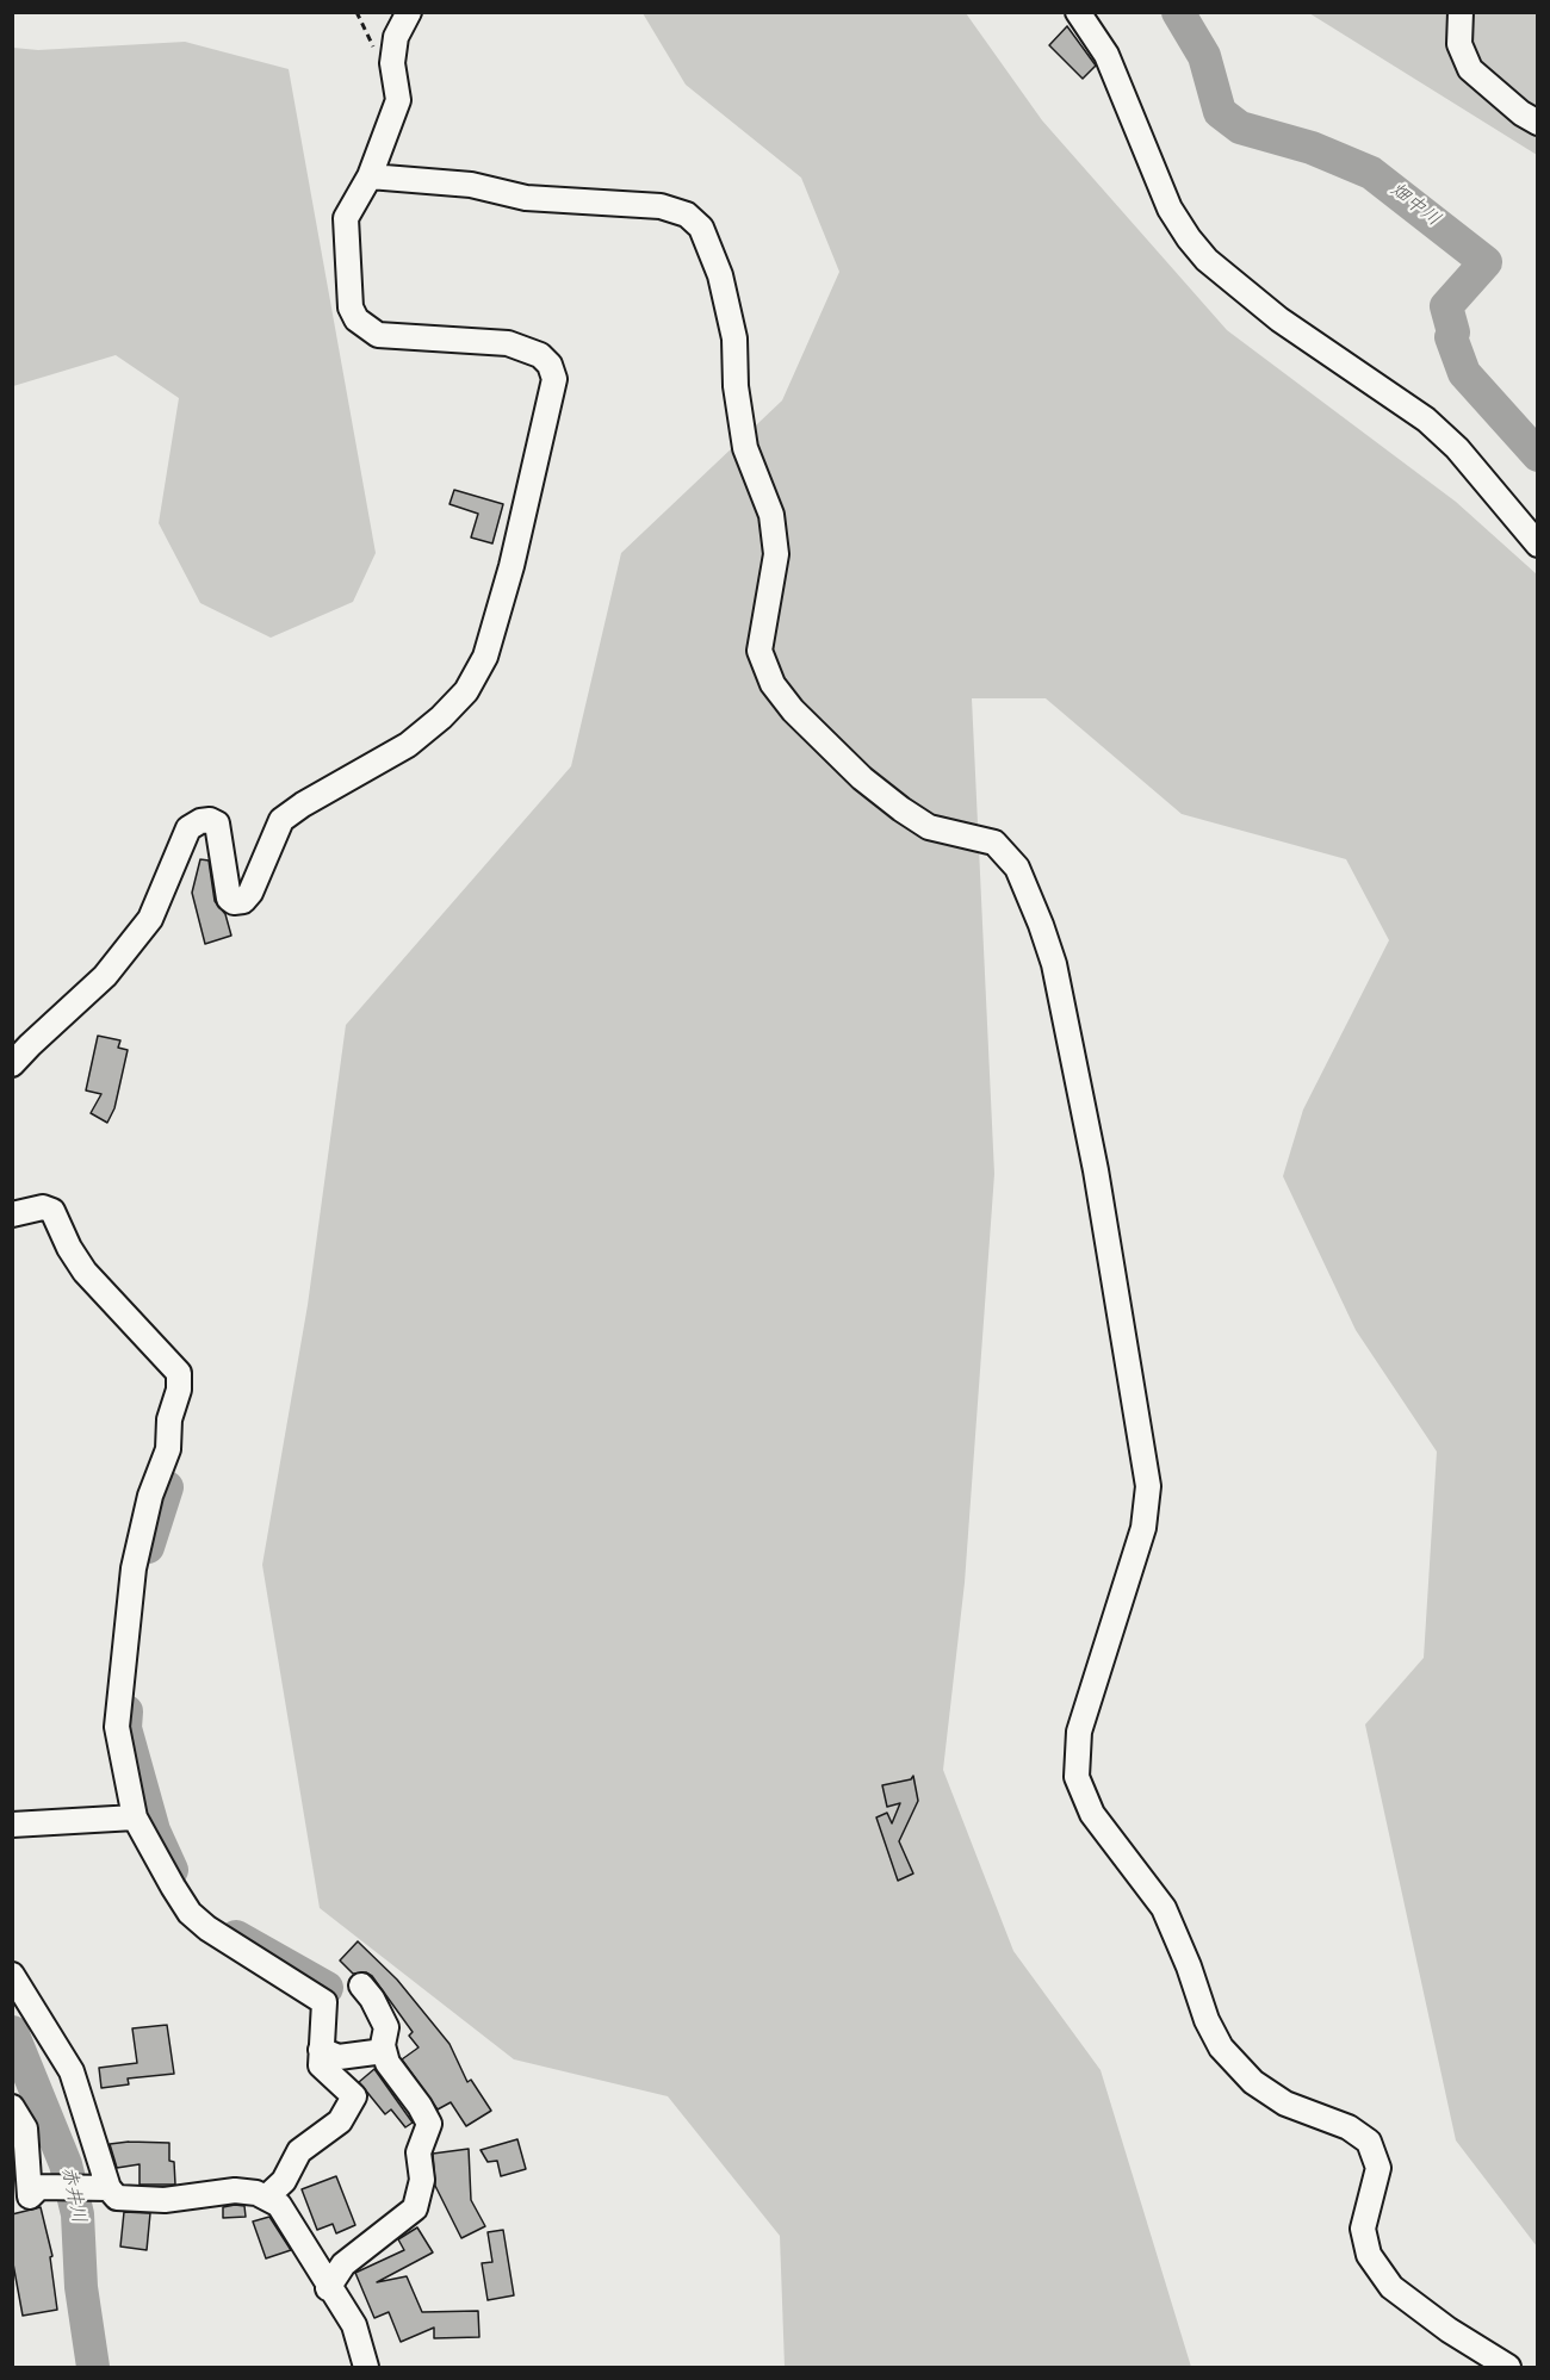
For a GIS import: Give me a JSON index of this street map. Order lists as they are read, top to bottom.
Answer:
{
  "water": ["畑中川", "赤井川"]
}
